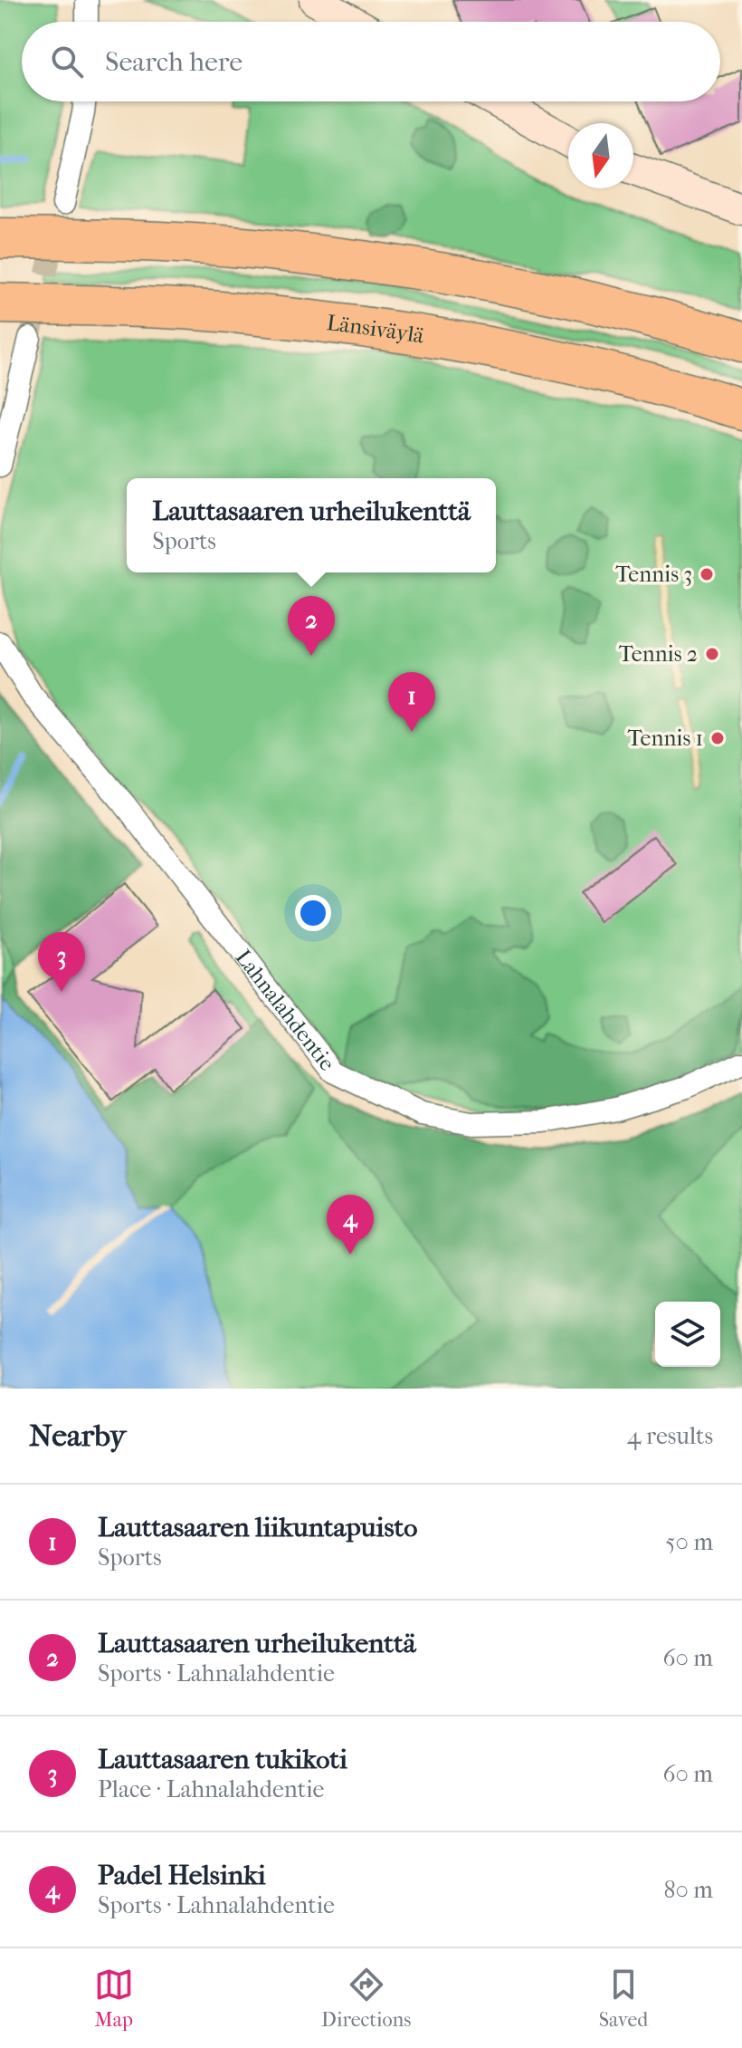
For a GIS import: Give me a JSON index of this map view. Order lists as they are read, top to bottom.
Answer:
{
  "streets": {
    "highway": ["Länsiväylä"],
    "street": ["Lahnalahdentie"]
  },
  "places": ["Tennis 3", "Tennis 2", "Tennis 1"],
  "north": "bottom",
  "page": {
    "search": "Search here",
    "popup": ["Lauttasaaren urheilukenttä", "Sports"],
    "pins": [
      "2",
      "1",
      "3",
      "4"
    ],
    "heading": ["Nearby", "4 results"],
    "list": [
      {
        "mark": "1",
        "name": "Lauttasaaren liikuntapuisto",
        "note": "Sports",
        "value": "50 m"
      },
      {
        "mark": "2",
        "name": "Lauttasaaren urheilukenttä",
        "note": "Sports · Lahnalahdentie",
        "value": "60 m"
      },
      {
        "mark": "3",
        "name": "Lauttasaaren tukikoti",
        "note": "Place · Lahnalahdentie",
        "value": "60 m"
      },
      {
        "mark": "4",
        "name": "Padel Helsinki",
        "note": "Sports · Lahnalahdentie",
        "value": "80 m"
      }
    ],
    "nav": ["Map", "Directions", "Saved"]
  }
}
